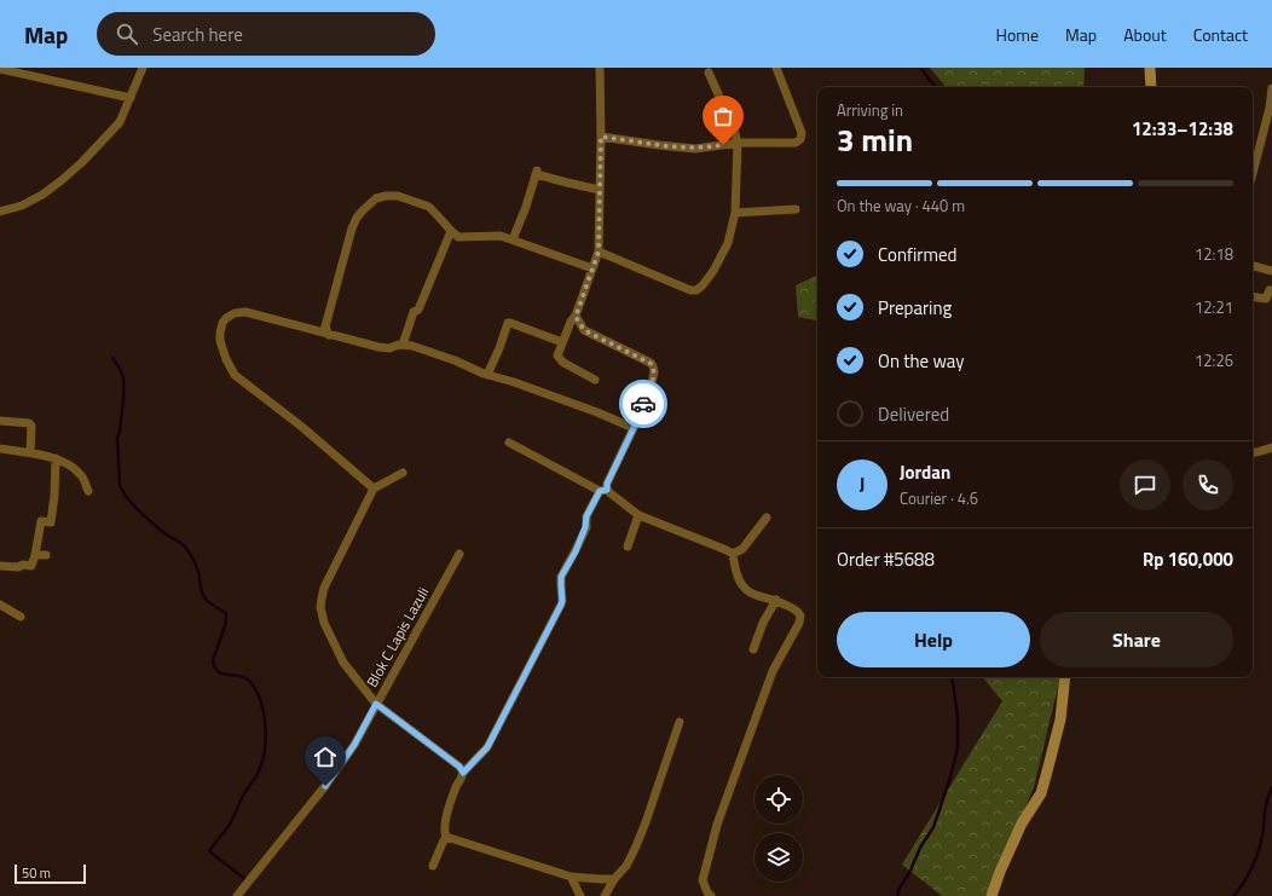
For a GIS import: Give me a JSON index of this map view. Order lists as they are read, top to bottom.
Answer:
{
  "streets": {
    "street": ["Blok C Lapis Lazuli"]
  },
  "scale_bar": "50 m",
  "page": {
    "header": "Map",
    "search": "Search here",
    "nav": [
      "Home",
      "Map",
      "About",
      "Contact"
    ],
    "heading": ["3 min", "Arriving in", "12:33–12:38"],
    "panel": [
      "Jordan",
      "Courier · 4.6",
      "Order #5688",
      "Rp 160,000"
    ],
    "bar": "On the way · 440 m",
    "list": [
      ["Confirmed", "12:18"],
      ["Preparing", "12:21"],
      ["On the way", "12:26"],
      "Delivered"
    ],
    "round": "J",
    "buttons": ["Help", "Share"],
    "scale": "50 m"
  }
}
